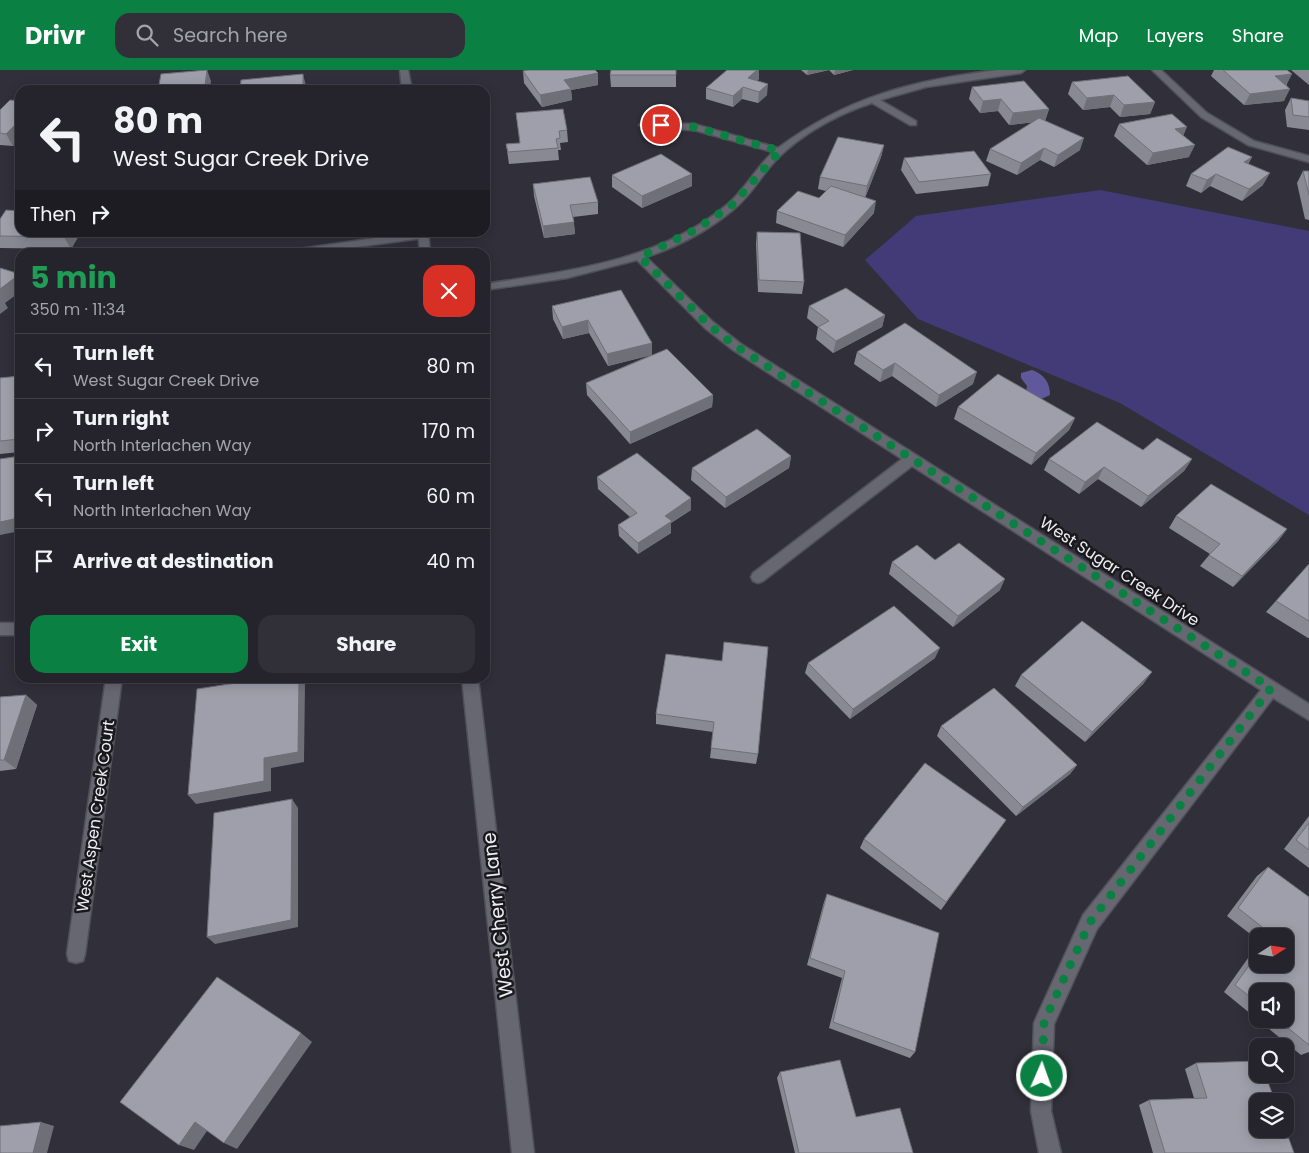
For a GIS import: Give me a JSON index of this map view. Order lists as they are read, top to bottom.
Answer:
{
  "streets": {
    "street": ["West Sugar Creek Drive", "West Aspen Creek Court", "West Cherry Lane"]
  },
  "north": "right",
  "page": {
    "header": "Drivr",
    "search": "Search here",
    "nav": ["Map", "Layers", "Share"],
    "turn": ["80 m", "West Sugar Creek Drive"],
    "then": "Then",
    "heading": ["5 min", "350 m · 11:34"],
    "list": [
      {
        "name": "Turn left",
        "note": "West Sugar Creek Drive",
        "value": "80 m"
      },
      {
        "name": "Turn right",
        "note": "North Interlachen Way",
        "value": "170 m"
      },
      {
        "name": "Turn left",
        "note": "North Interlachen Way",
        "value": "60 m"
      },
      {
        "name": "Arrive at destination",
        "value": "40 m"
      }
    ],
    "buttons": ["Exit", "Share"]
  }
}
